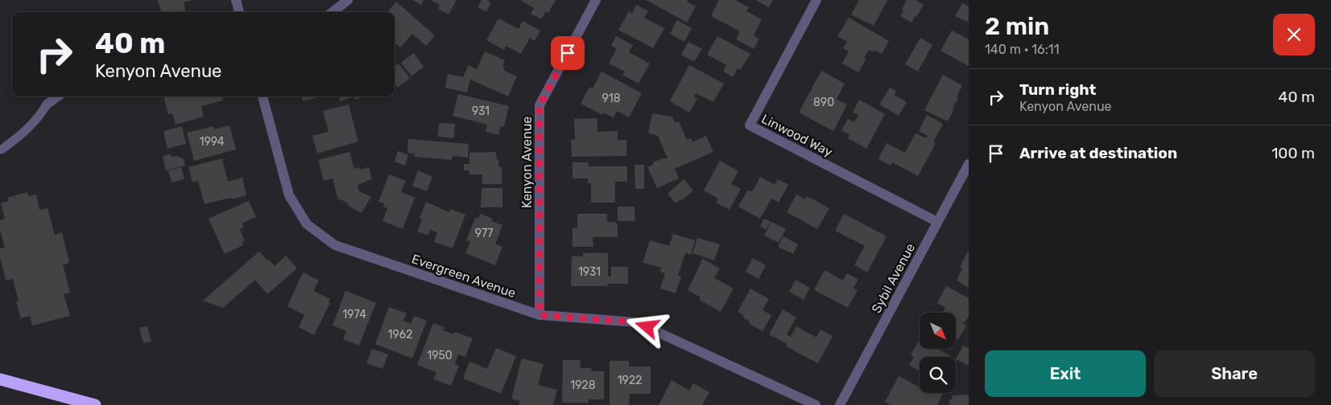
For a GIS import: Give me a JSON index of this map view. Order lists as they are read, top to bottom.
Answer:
{
  "streets": {
    "street": [
      "Linwood Way",
      "Kenyon Avenue",
      "Evergreen Avenue",
      "Sybil Avenue"
    ]
  },
  "crossings": [
    ["Linwood Way", "Sybil Avenue"],
    ["Kenyon Avenue", "Evergreen Avenue"]
  ],
  "house_numbers": [
    "918",
    "890",
    "931",
    "1994",
    "977",
    "1931",
    "1974",
    "1962",
    "1950",
    "1922",
    "1928"
  ],
  "north": "bottom right",
  "page": {
    "heading": ["2 min", "140 m · 16:11"],
    "turn": ["40 m", "Kenyon Avenue"],
    "list": [
      {
        "name": "Turn right",
        "note": "Kenyon Avenue",
        "value": "40 m"
      },
      {
        "name": "Arrive at destination",
        "value": "100 m"
      }
    ],
    "buttons": ["Exit", "Share"]
  }
}
